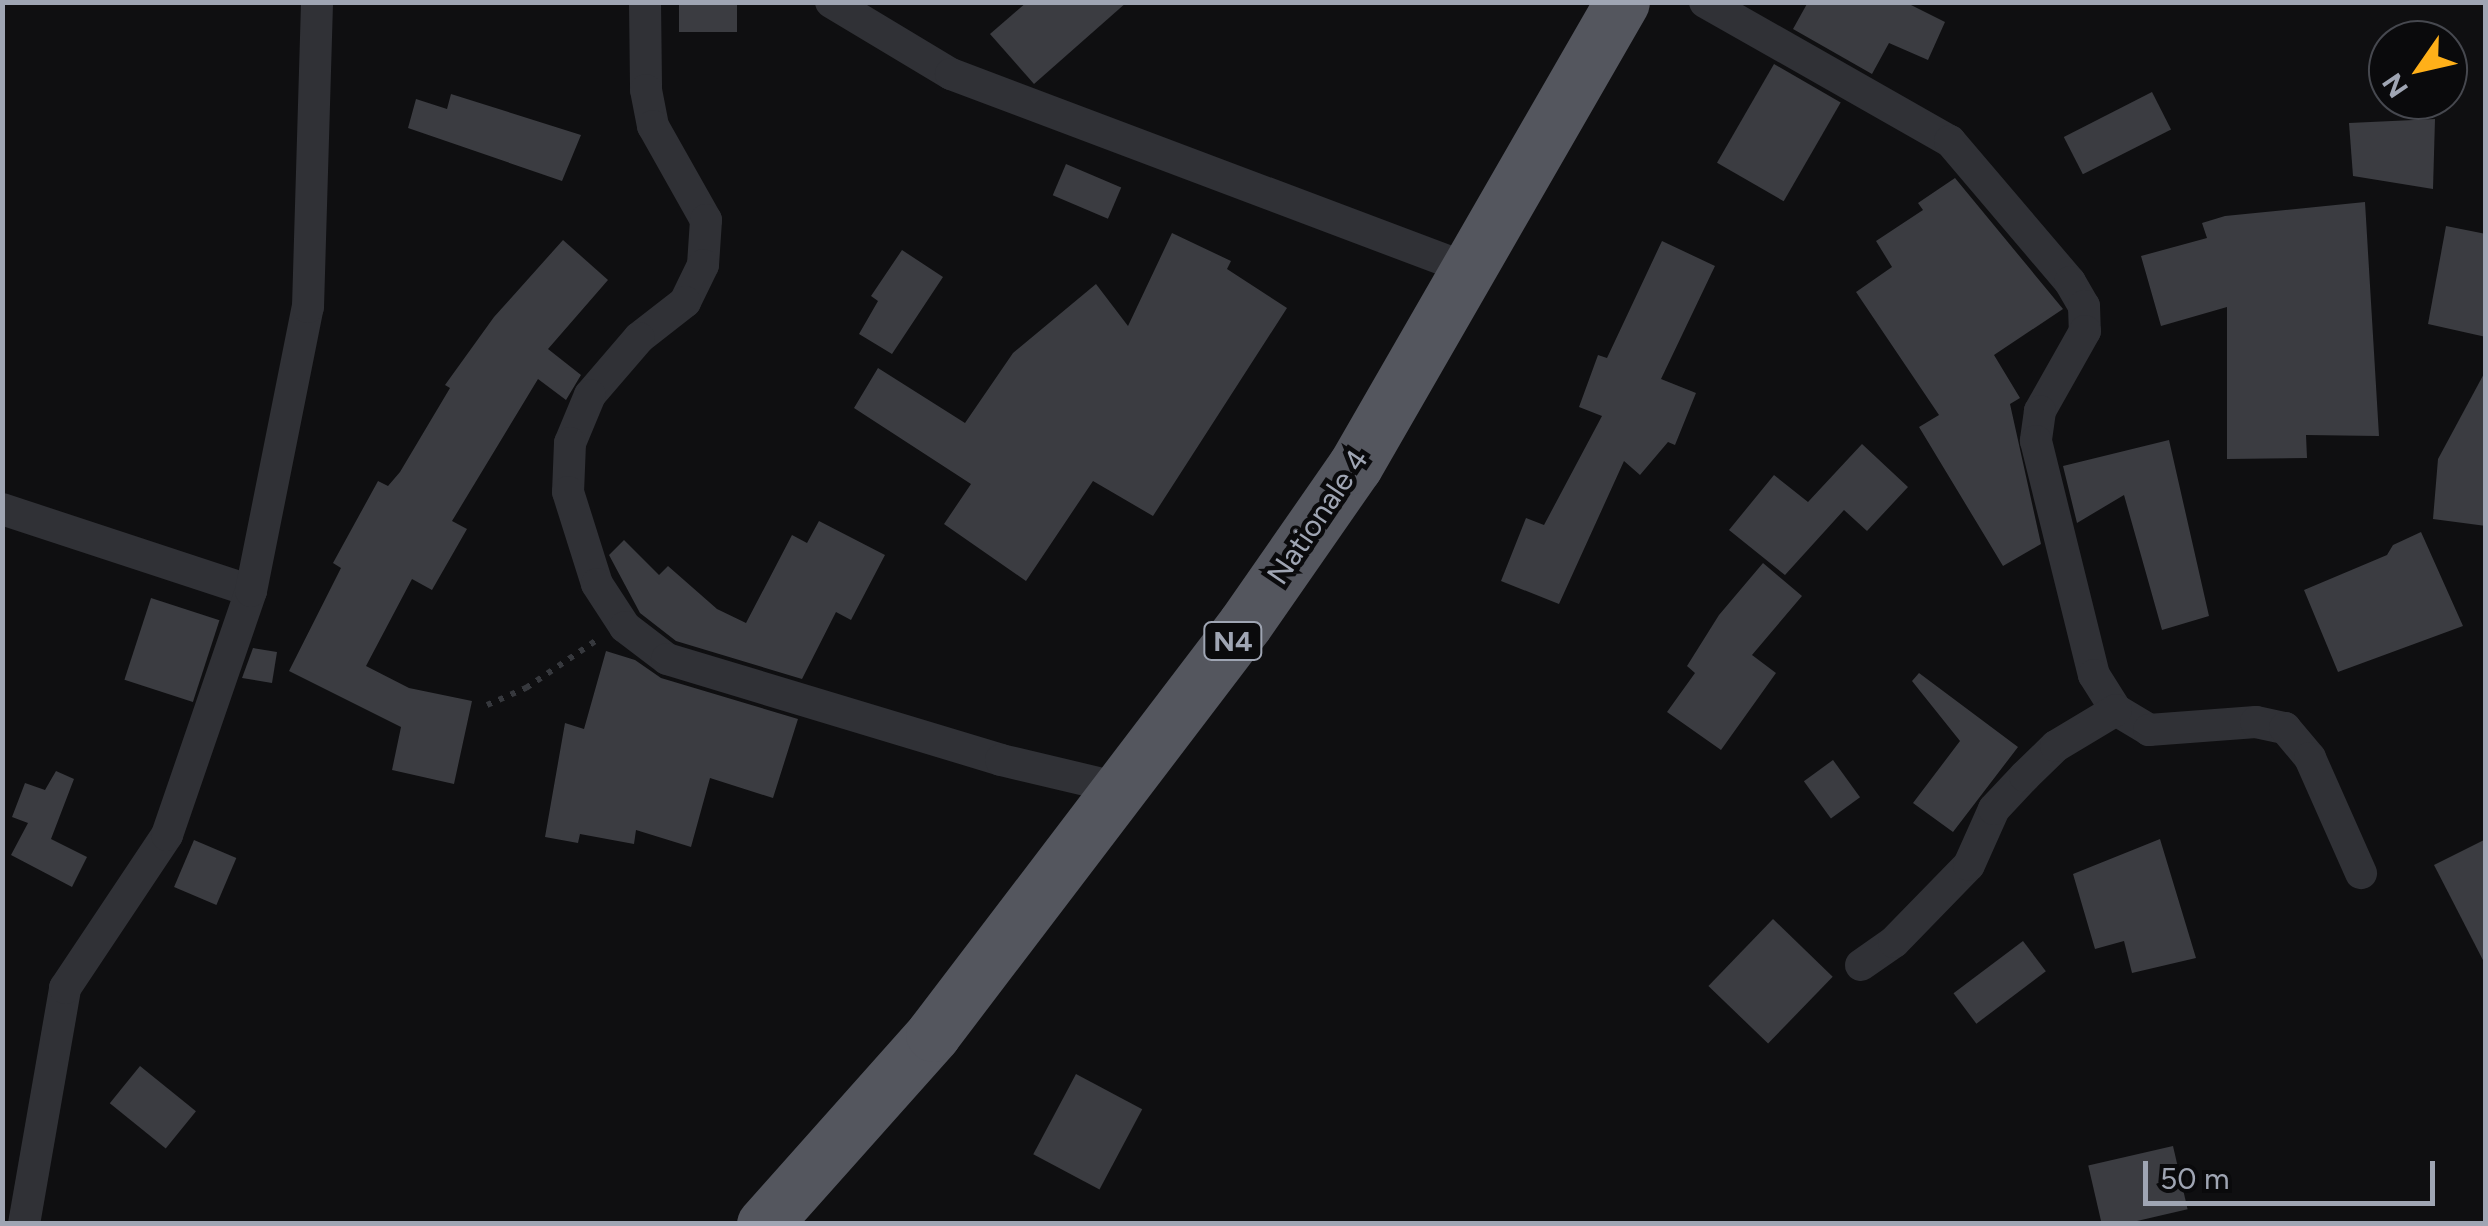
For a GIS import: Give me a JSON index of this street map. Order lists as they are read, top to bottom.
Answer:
{
  "streets": {
    "highway": ["Nationale 4", "N4"]
  },
  "scale_bar": "50 m",
  "north": "bottom left"
}
